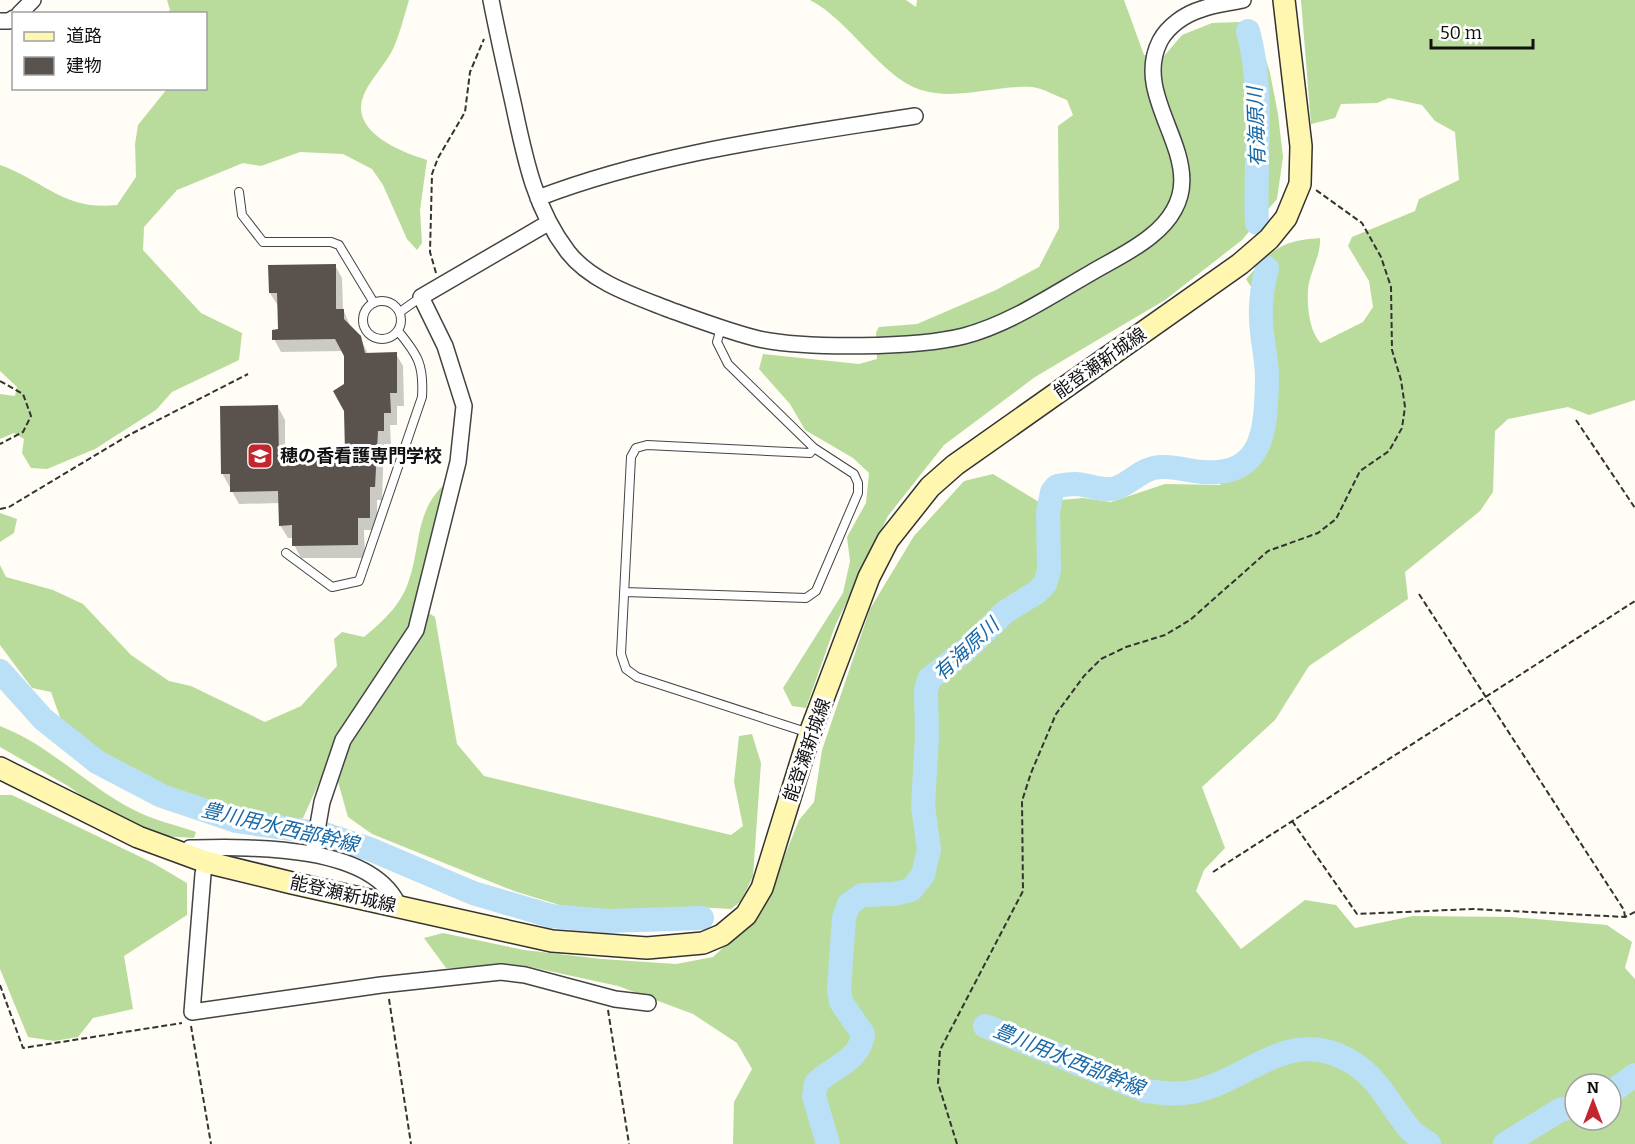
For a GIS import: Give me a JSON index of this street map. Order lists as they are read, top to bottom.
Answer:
{
  "streets": {
    "main road": ["能登瀬新城線"]
  },
  "water": ["有海原川", "豊川用水西部幹線"],
  "places": {
    "school or university": ["穂の香看護専門学校"]
  },
  "legend": ["道路", "建物"],
  "scale_bar": "50 m",
  "north": "top"
}
